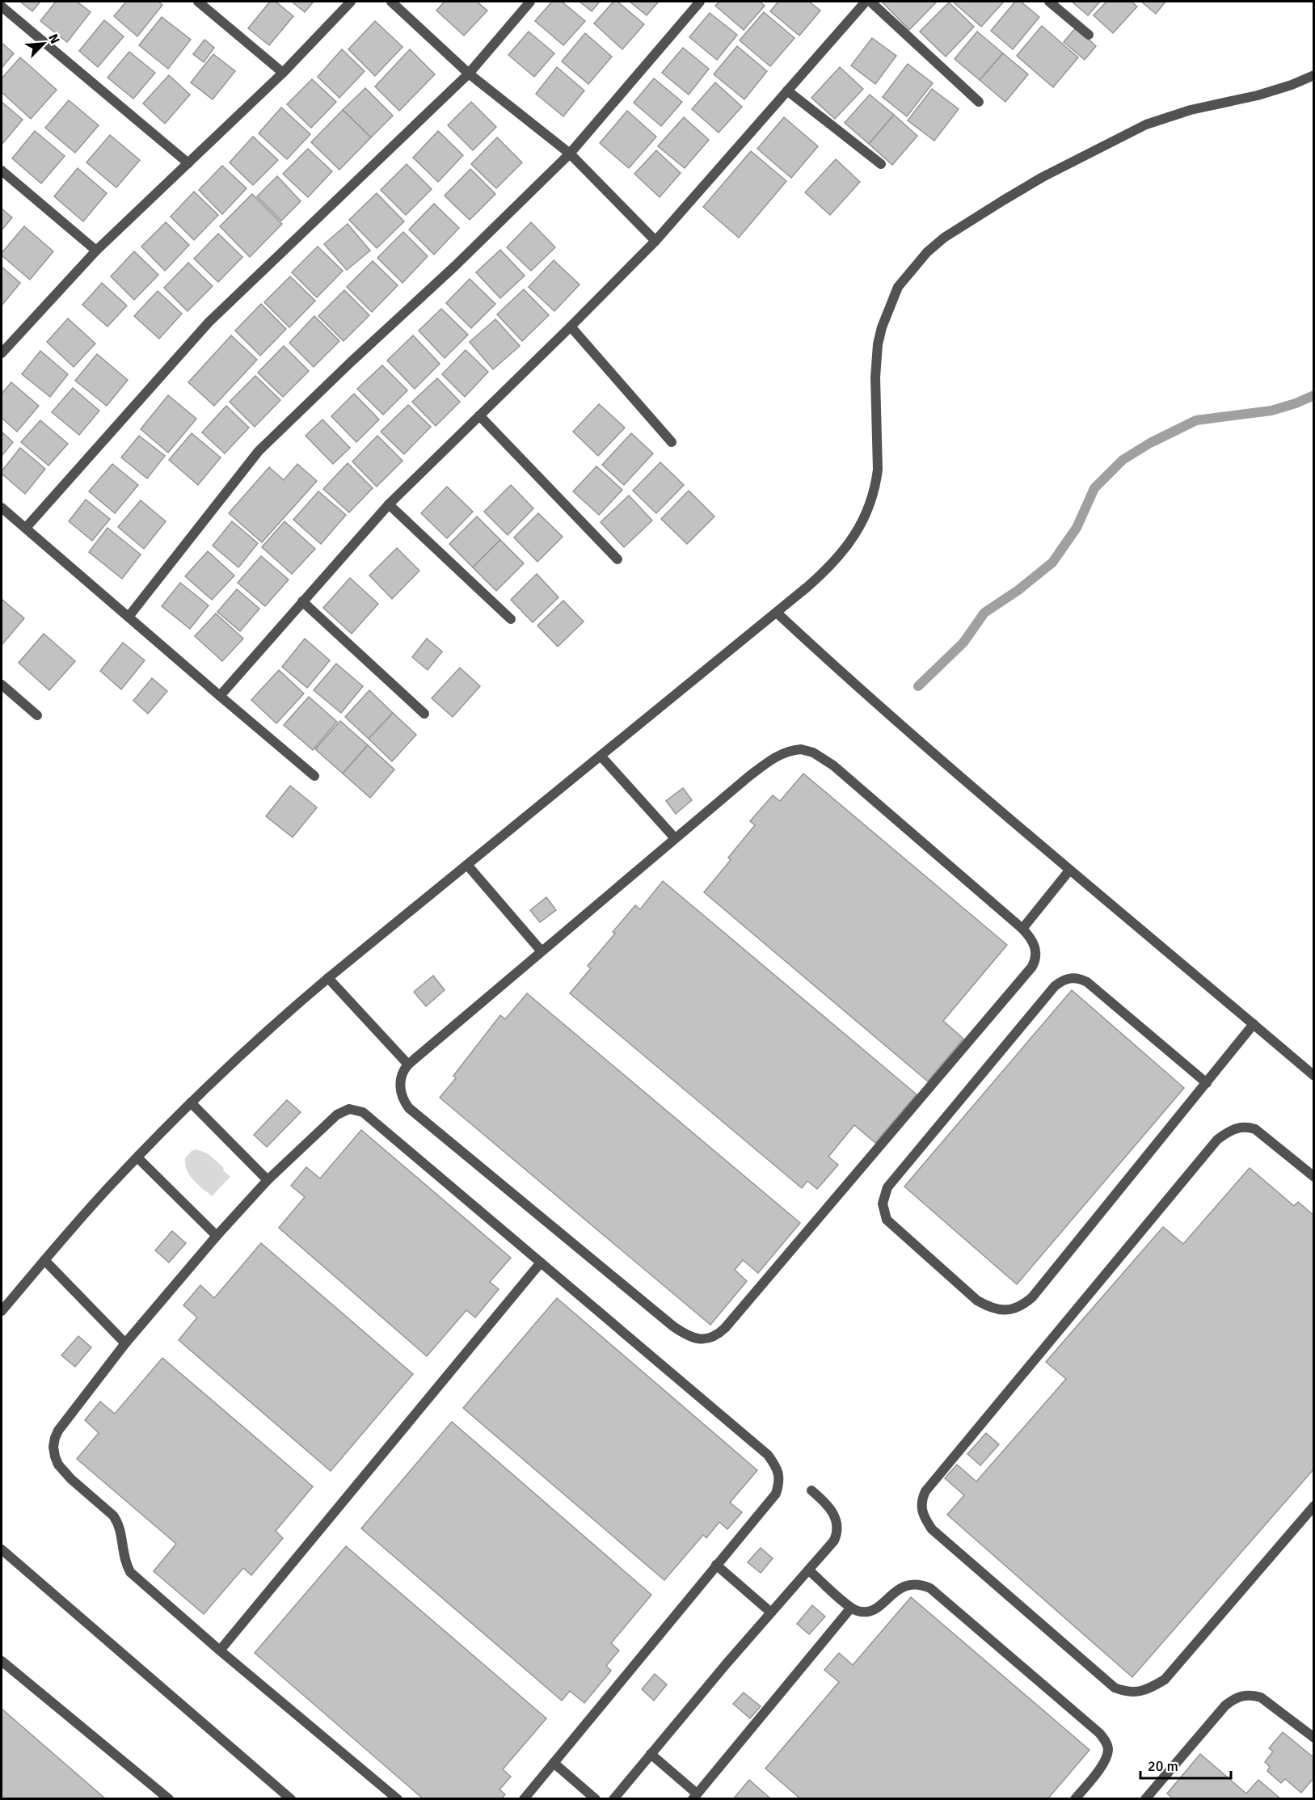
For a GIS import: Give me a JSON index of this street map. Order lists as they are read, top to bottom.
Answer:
{
  "scale_bar": "20 m",
  "north": "top right"
}
